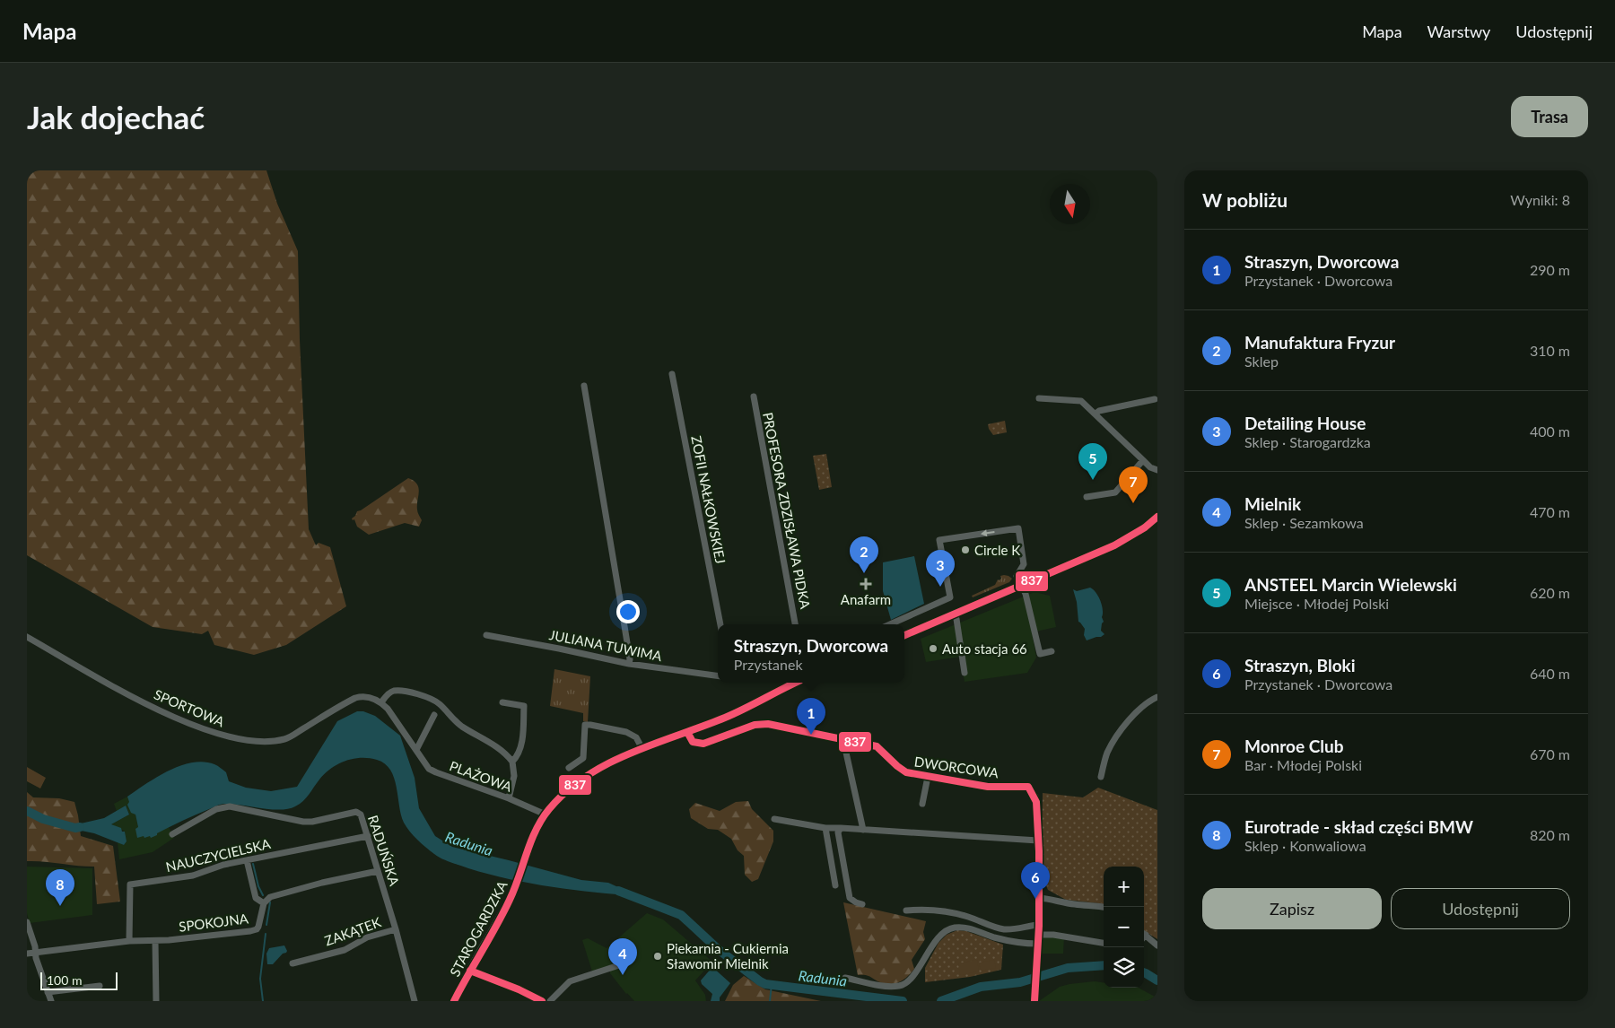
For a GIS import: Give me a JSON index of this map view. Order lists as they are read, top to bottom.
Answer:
{
  "streets": {
    "main road": ["STAROGARDZKA"],
    "street": [
      "ZOFII NAŁKOWSKIEJ",
      "PROFESORA ZDZISŁAWA PIDKA",
      "JULIANA TUWIMA",
      "SPORTOWA",
      "DWORCOWA",
      "PLAŻOWA",
      "RADUŃSKA",
      "NAUCZYCIELSKA",
      "SPOKOJNA",
      "ZAKĄTEK"
    ]
  },
  "crossings": [
    ["SPORTOWA", "PLAŻOWA"],
    ["DWORCOWA", "STAROGARDZKA"],
    ["PLAŻOWA", "STAROGARDZKA"],
    ["RADUŃSKA", "NAUCZYCIELSKA"],
    ["RADUŃSKA", "SPOKOJNA"],
    ["RADUŃSKA", "ZAKĄTEK"],
    ["NAUCZYCIELSKA", "SPOKOJNA"]
  ],
  "water": ["Radunia"],
  "places": {
    "other": ["Circle K", "Auto stacja 66", "Piekarnia - Cukiernia Sławomir Mielnik"],
    "health": ["Anafarm"]
  },
  "lines": ["transit line 837"],
  "scale_bar": "100 m",
  "north": "bottom",
  "page": {
    "header": "Mapa",
    "nav": ["Mapa", "Warstwy", "Udostępnij"],
    "buttons": [
      "Trasa",
      ["Zapisz", "Udostępnij"]
    ],
    "title": "Jak dojechać",
    "heading": ["W pobliżu", "Wyniki: 8"],
    "list": [
      {
        "mark": "1",
        "name": "Straszyn, Dworcowa",
        "note": "Przystanek · Dworcowa",
        "value": "290 m"
      },
      {
        "mark": "2",
        "name": "Manufaktura Fryzur",
        "note": "Sklep",
        "value": "310 m"
      },
      {
        "mark": "3",
        "name": "Detailing House",
        "note": "Sklep · Starogardzka",
        "value": "400 m"
      },
      {
        "mark": "4",
        "name": "Mielnik",
        "note": "Sklep · Sezamkowa",
        "value": "470 m"
      },
      {
        "mark": "5",
        "name": "ANSTEEL Marcin Wielewski",
        "note": "Miejsce · Młodej Polski",
        "value": "620 m"
      },
      {
        "mark": "6",
        "name": "Straszyn, Bloki",
        "note": "Przystanek · Dworcowa",
        "value": "640 m"
      },
      {
        "mark": "7",
        "name": "Monroe Club",
        "note": "Bar · Młodej Polski",
        "value": "670 m"
      },
      {
        "mark": "8",
        "name": "Eurotrade - skład części BMW",
        "note": "Sklep · Konwaliowa",
        "value": "820 m"
      }
    ],
    "pins": [
      "5",
      "7",
      "2",
      "3",
      "1",
      "6",
      "8",
      "4"
    ],
    "popup": ["Straszyn, Dworcowa", "Przystanek"],
    "map_buttons": ["+", "−"],
    "scale": "100 m"
  }
}
